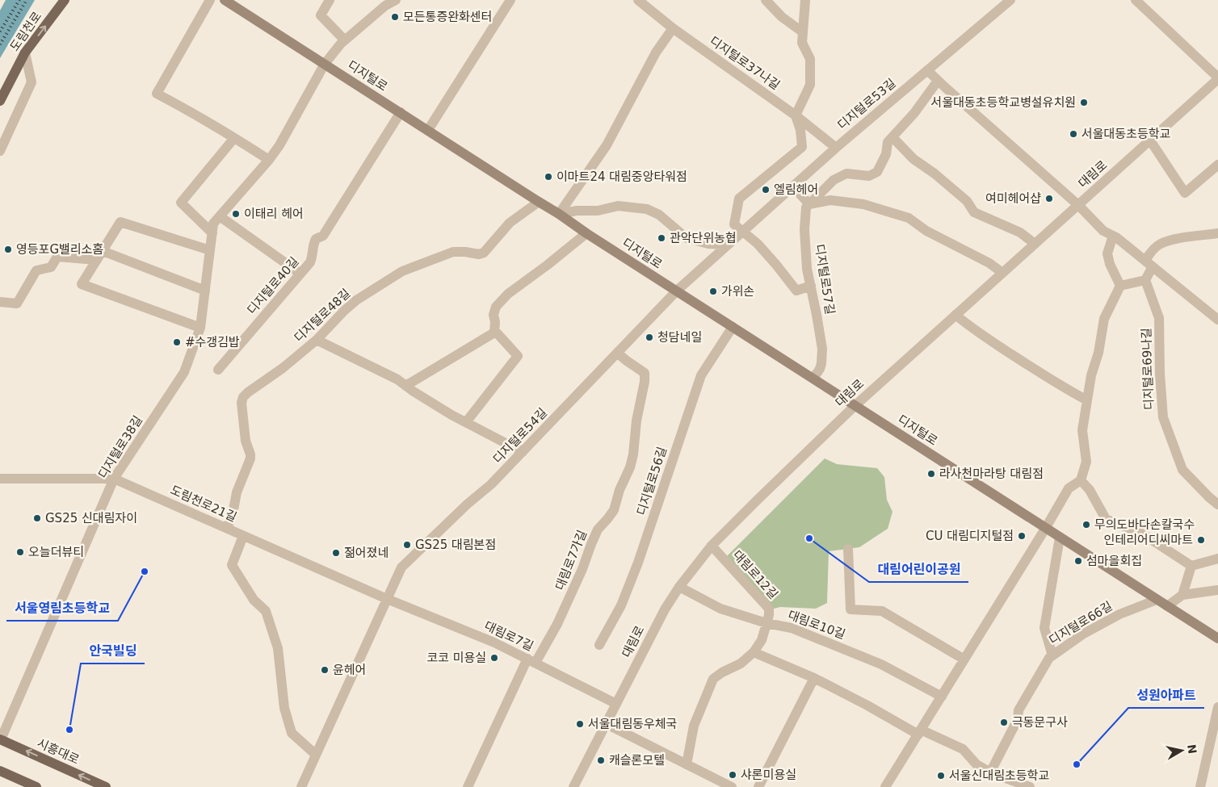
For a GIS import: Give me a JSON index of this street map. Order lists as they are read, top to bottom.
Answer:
{
  "streets": {
    "main road": ["도림천로", "디지털로", "시흥대로"],
    "street": [
      "디지털로37나길",
      "디지털로53길",
      "대림로",
      "디지털로57길",
      "디지털로40길",
      "디지털로48길",
      "디지털로69나길",
      "디지털로54길",
      "디지털로38길",
      "디지털로56길",
      "도림천로21길",
      "대림로7가길",
      "대림로12길",
      "디지털로66길",
      "대림로10길",
      "대림로7길"
    ]
  },
  "crossings": [
    ["디지털로37나길", "디지털로53길"],
    ["디지털로", "디지털로53길"],
    ["디지털로", "대림로"],
    ["디지털로", "디지털로57길"],
    ["디지털로", "디지털로40길"],
    ["디지털로", "디지털로48길"],
    ["디지털로", "디지털로54길"],
    ["디지털로", "디지털로38길"],
    ["디지털로", "디지털로56길"],
    ["디지털로", "디지털로66길"],
    ["디지털로53길", "디지털로54길"],
    ["대림로", "대림로12길"],
    ["대림로", "대림로10길"],
    ["대림로", "대림로7길"],
    ["디지털로48길", "도림천로21길"],
    ["디지털로54길", "도림천로21길"],
    ["디지털로54길", "대림로7가길"],
    ["디지털로54길", "대림로7길"],
    ["디지털로38길", "도림천로21길"],
    ["디지털로38길", "시흥대로"],
    ["도림천로21길", "대림로7길"],
    ["대림로7가길", "대림로7길"],
    ["대림로12길", "대림로10길"]
  ],
  "one_way": ["도림천로"],
  "places": [
    "모든통증완화센터",
    "서울대동초등학교병설유치원",
    "서울대동초등학교",
    "이마트24 대림중앙타워점",
    "엘림헤어",
    "여미헤어샵",
    "이태리 헤어",
    "관악단위농협",
    "영등포G밸리소홈",
    "가위손",
    "청담네일",
    "#수갱김밥",
    "라사천마라탕 대림점",
    "GS25 신대림자이",
    "무의도바다손칼국수",
    "CU 대림디지털점",
    "대림어린이공원",
    "인테리어디씨마트",
    "GS25 대림본점",
    "오늘더뷰티",
    "젊어졌네",
    "섬마을회집",
    "서울영림초등학교",
    "코코 미용실",
    "윤헤어",
    "극동문구사",
    "서울대림동우체국",
    "안국빌딩",
    "캐슬론모텔",
    "성원아파트",
    "샤론미용실",
    "서울신대림초등학교"
  ],
  "north": "right"
}
